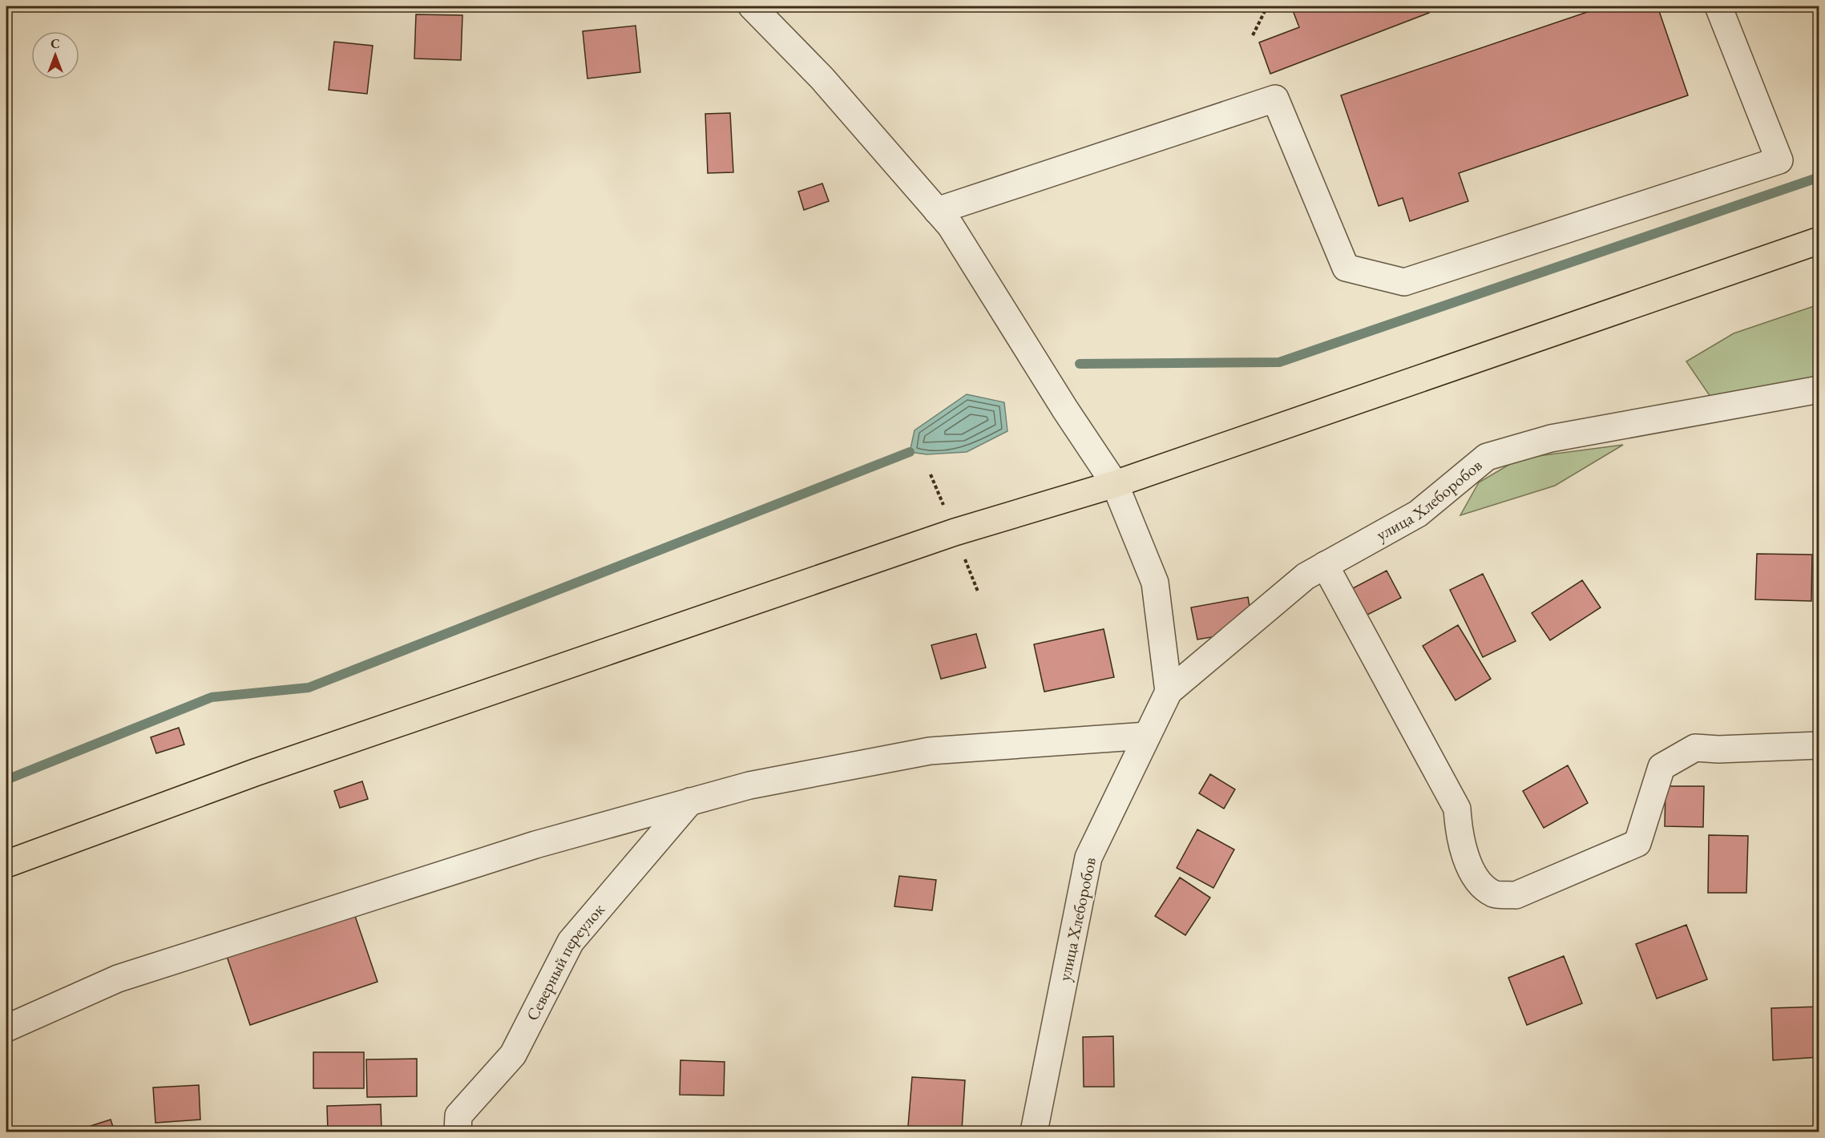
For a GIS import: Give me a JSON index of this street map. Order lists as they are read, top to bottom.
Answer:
{
  "streets": {
    "street": ["улица Хлеборобов", "Северный переулок"]
  },
  "north": "top"
}
